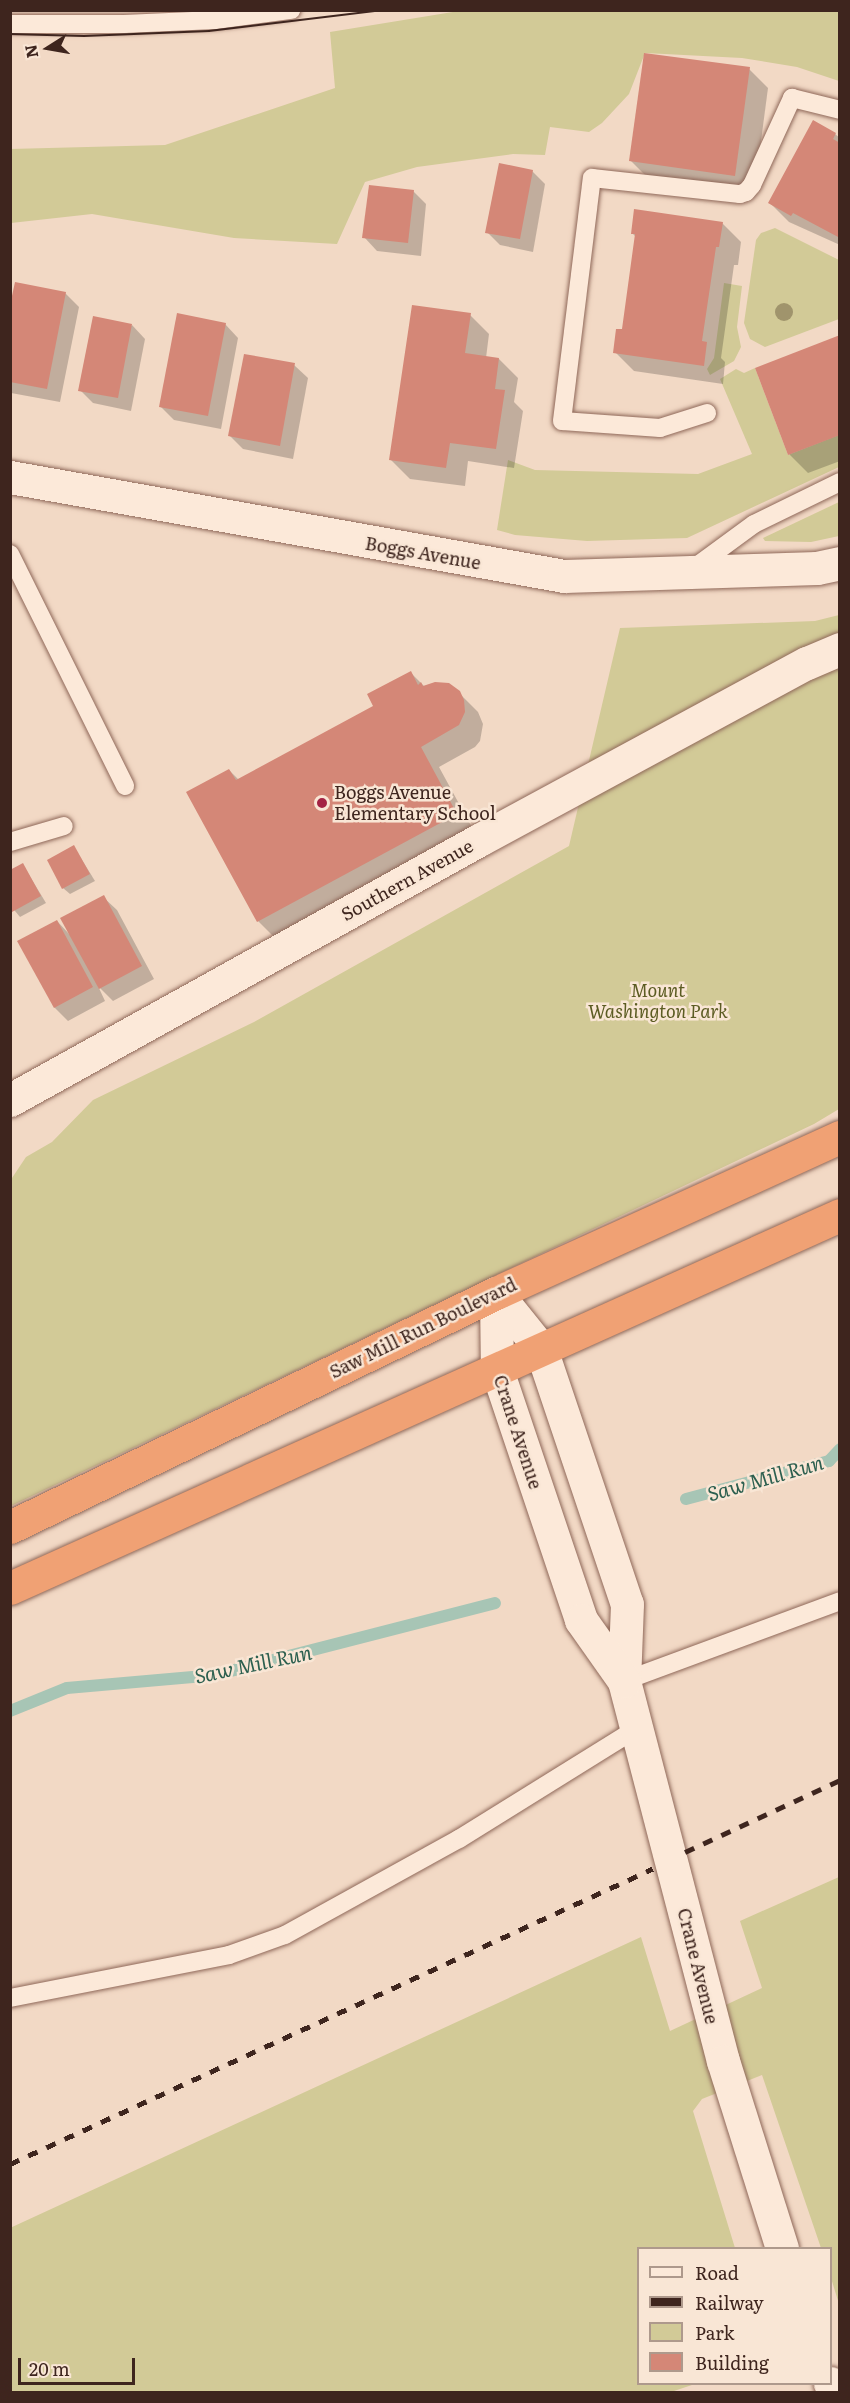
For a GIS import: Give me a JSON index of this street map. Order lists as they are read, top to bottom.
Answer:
{
  "streets": {
    "highway": ["Saw Mill Run Boulevard"],
    "street": ["Boggs Avenue", "Southern Avenue", "Crane Avenue"]
  },
  "crossings": [
    ["Saw Mill Run Boulevard", "Crane Avenue"]
  ],
  "water": ["Saw Mill Run"],
  "parks": ["Mount Washington Park"],
  "places": ["Boggs Avenue Elementary School"],
  "legend": [
    "Road",
    "Railway",
    "Park",
    "Building"
  ],
  "scale_bar": "20 m",
  "north": "left"
}
